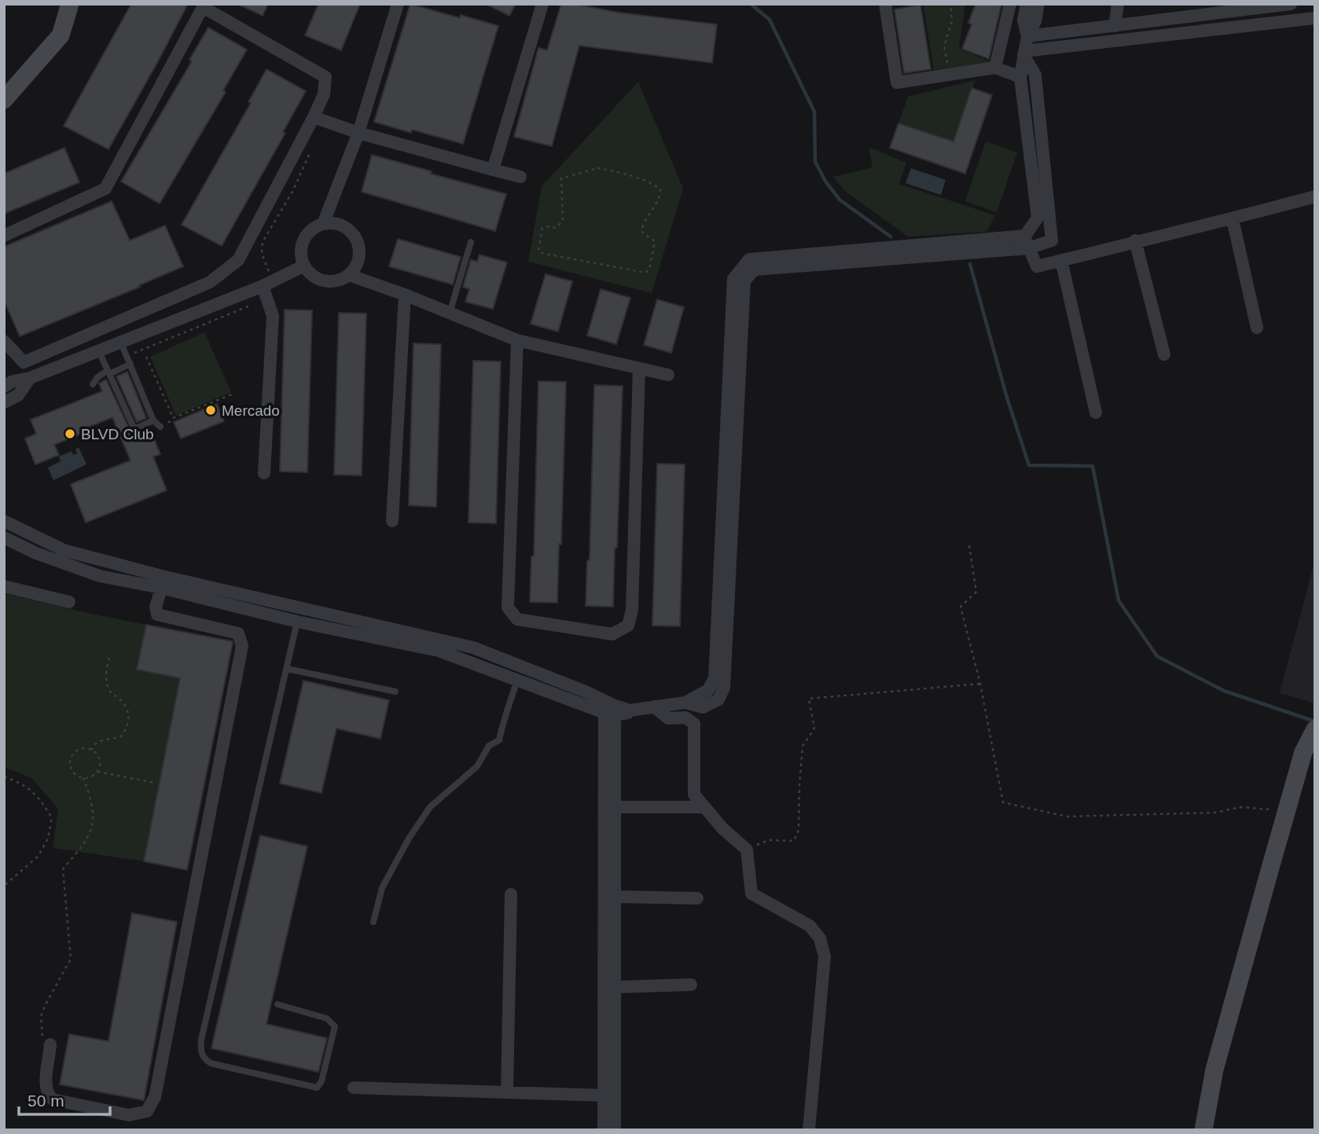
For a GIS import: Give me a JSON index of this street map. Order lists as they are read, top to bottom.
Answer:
{
  "places": ["Mercado", "BLVD Club"],
  "scale_bar": "50 m"
}
